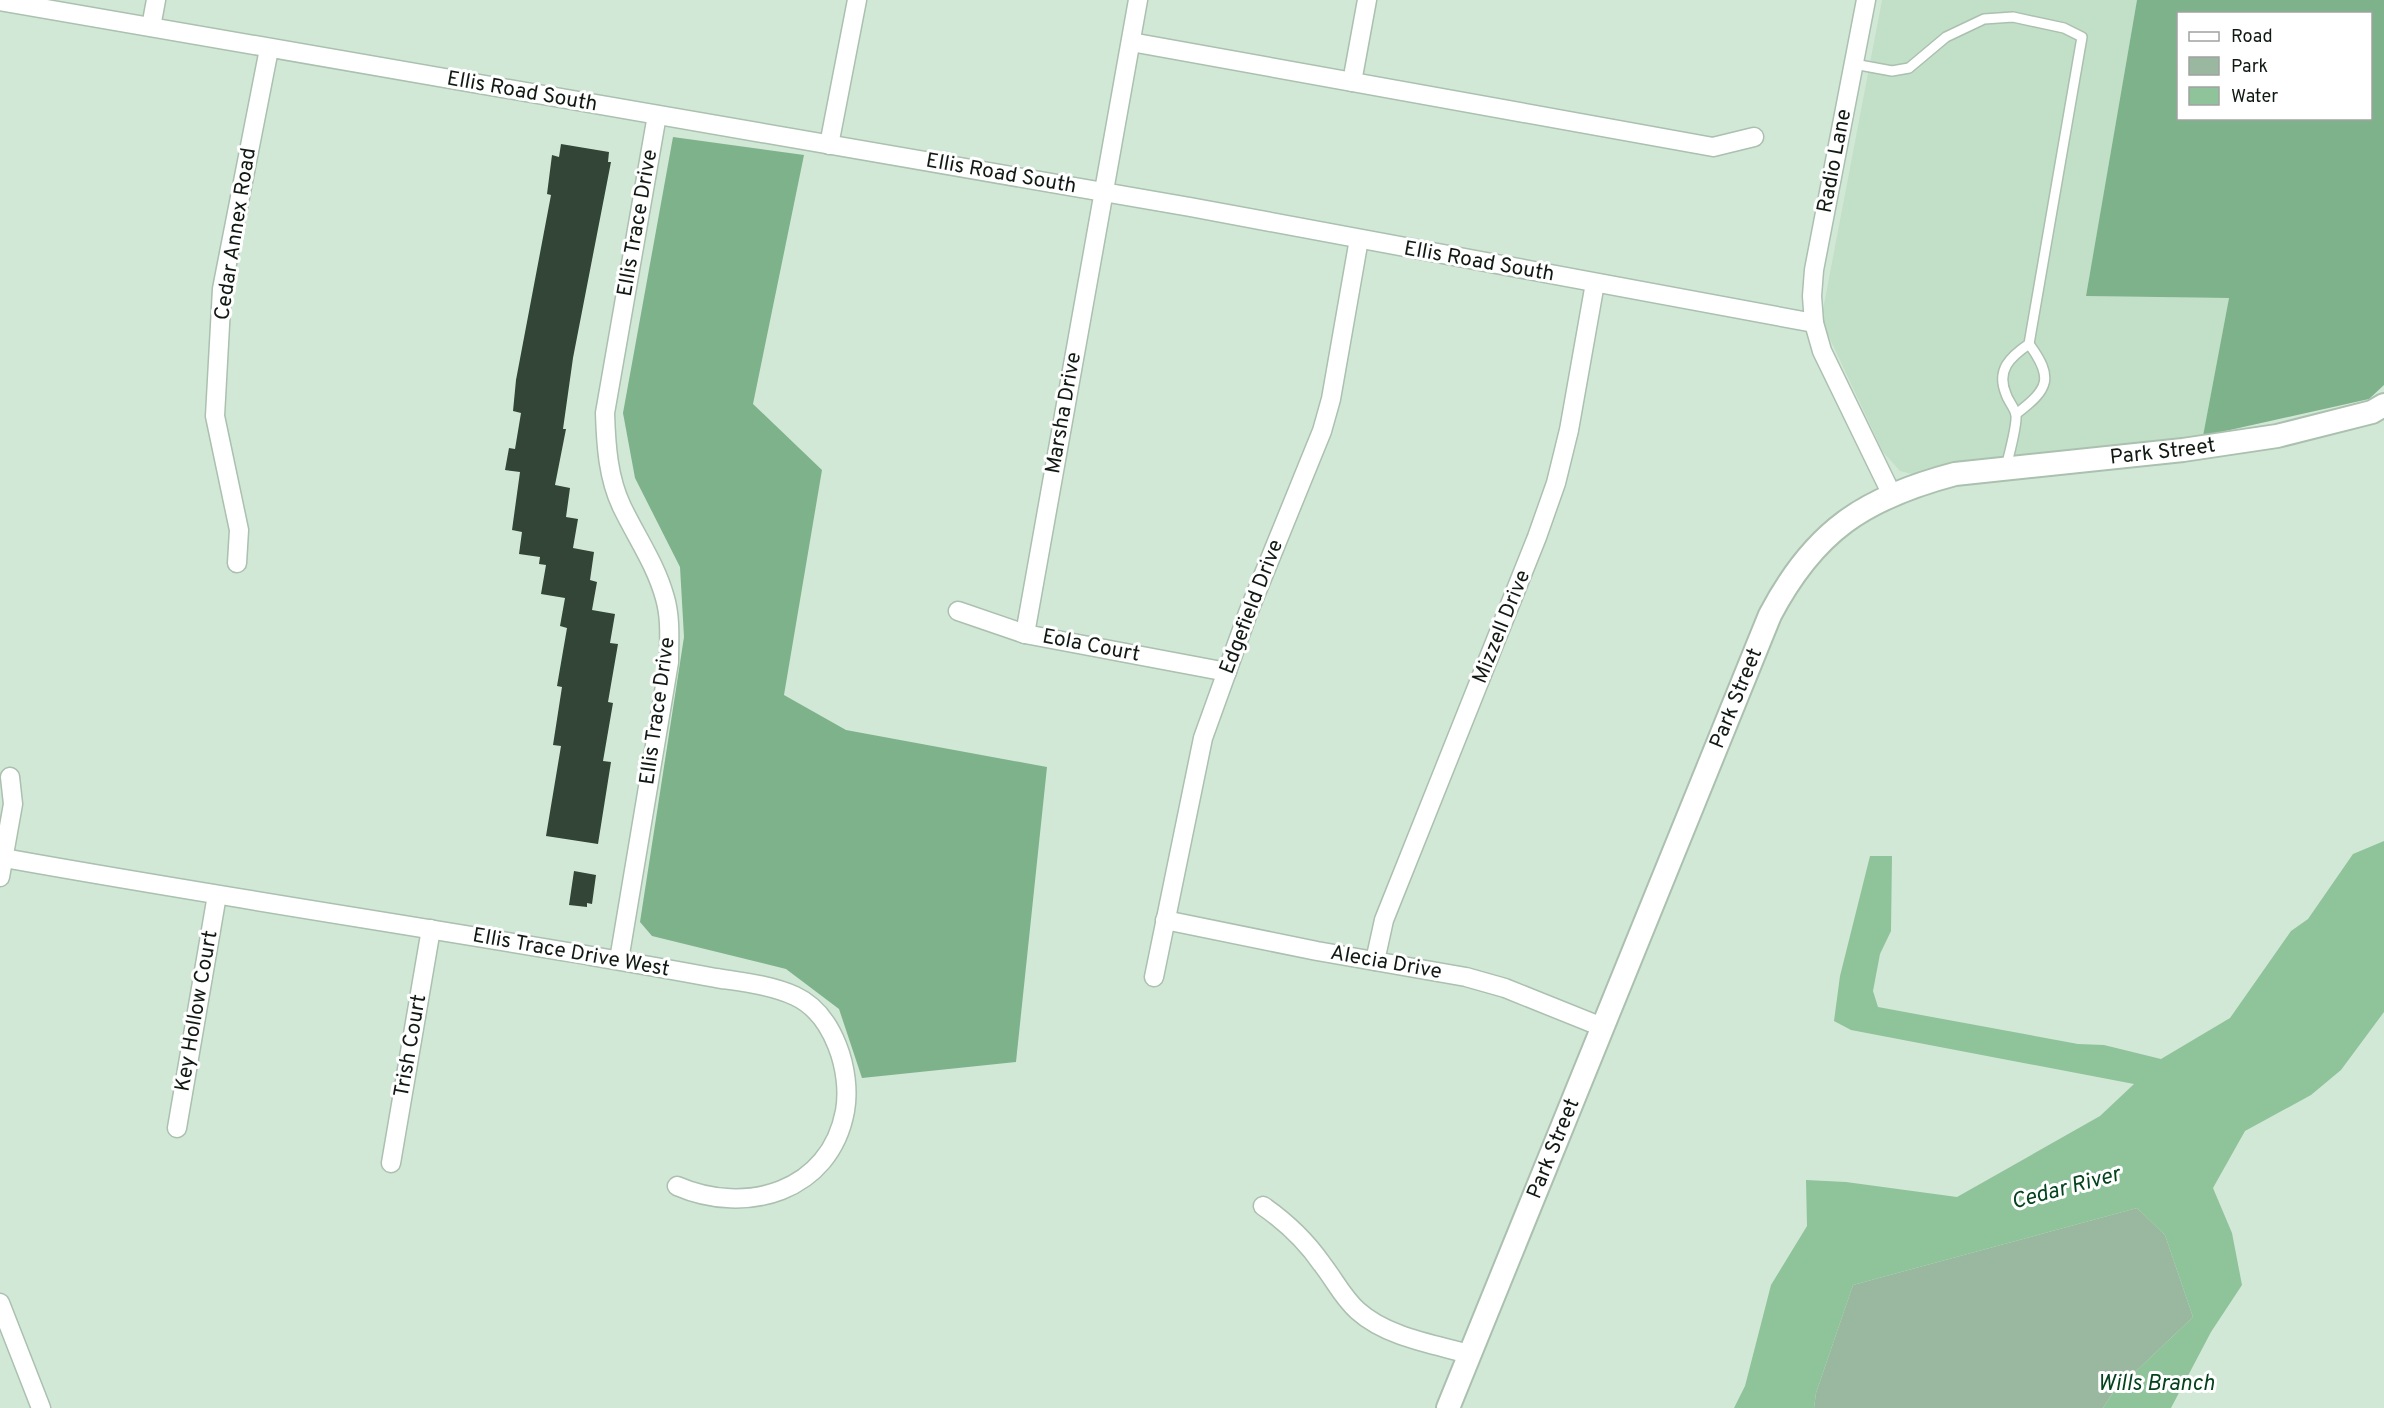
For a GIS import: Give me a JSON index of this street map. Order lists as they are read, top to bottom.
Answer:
{
  "streets": {
    "street": [
      "Ellis Road South",
      "Radio Lane",
      "Ellis Trace Drive",
      "Cedar Annex Road",
      "Marsha Drive",
      "Park Street",
      "Edgefield Drive",
      "Mizzell Drive",
      "Eola Court",
      "Ellis Trace Drive West",
      "Alecia Drive",
      "Key Hollow Court",
      "Trish Court"
    ]
  },
  "crossings": [
    ["Ellis Road South", "Radio Lane"],
    ["Ellis Road South", "Ellis Trace Drive"],
    ["Ellis Road South", "Cedar Annex Road"],
    ["Ellis Road South", "Marsha Drive"],
    ["Ellis Road South", "Edgefield Drive"],
    ["Ellis Road South", "Mizzell Drive"],
    ["Ellis Trace Drive", "Ellis Trace Drive West"],
    ["Marsha Drive", "Eola Court"],
    ["Park Street", "Alecia Drive"],
    ["Edgefield Drive", "Eola Court"],
    ["Edgefield Drive", "Alecia Drive"],
    ["Mizzell Drive", "Alecia Drive"],
    ["Ellis Trace Drive West", "Key Hollow Court"],
    ["Ellis Trace Drive West", "Trish Court"]
  ],
  "water": ["Cedar River", "Wills Branch"],
  "legend": ["Road", "Park", "Water"]
}
